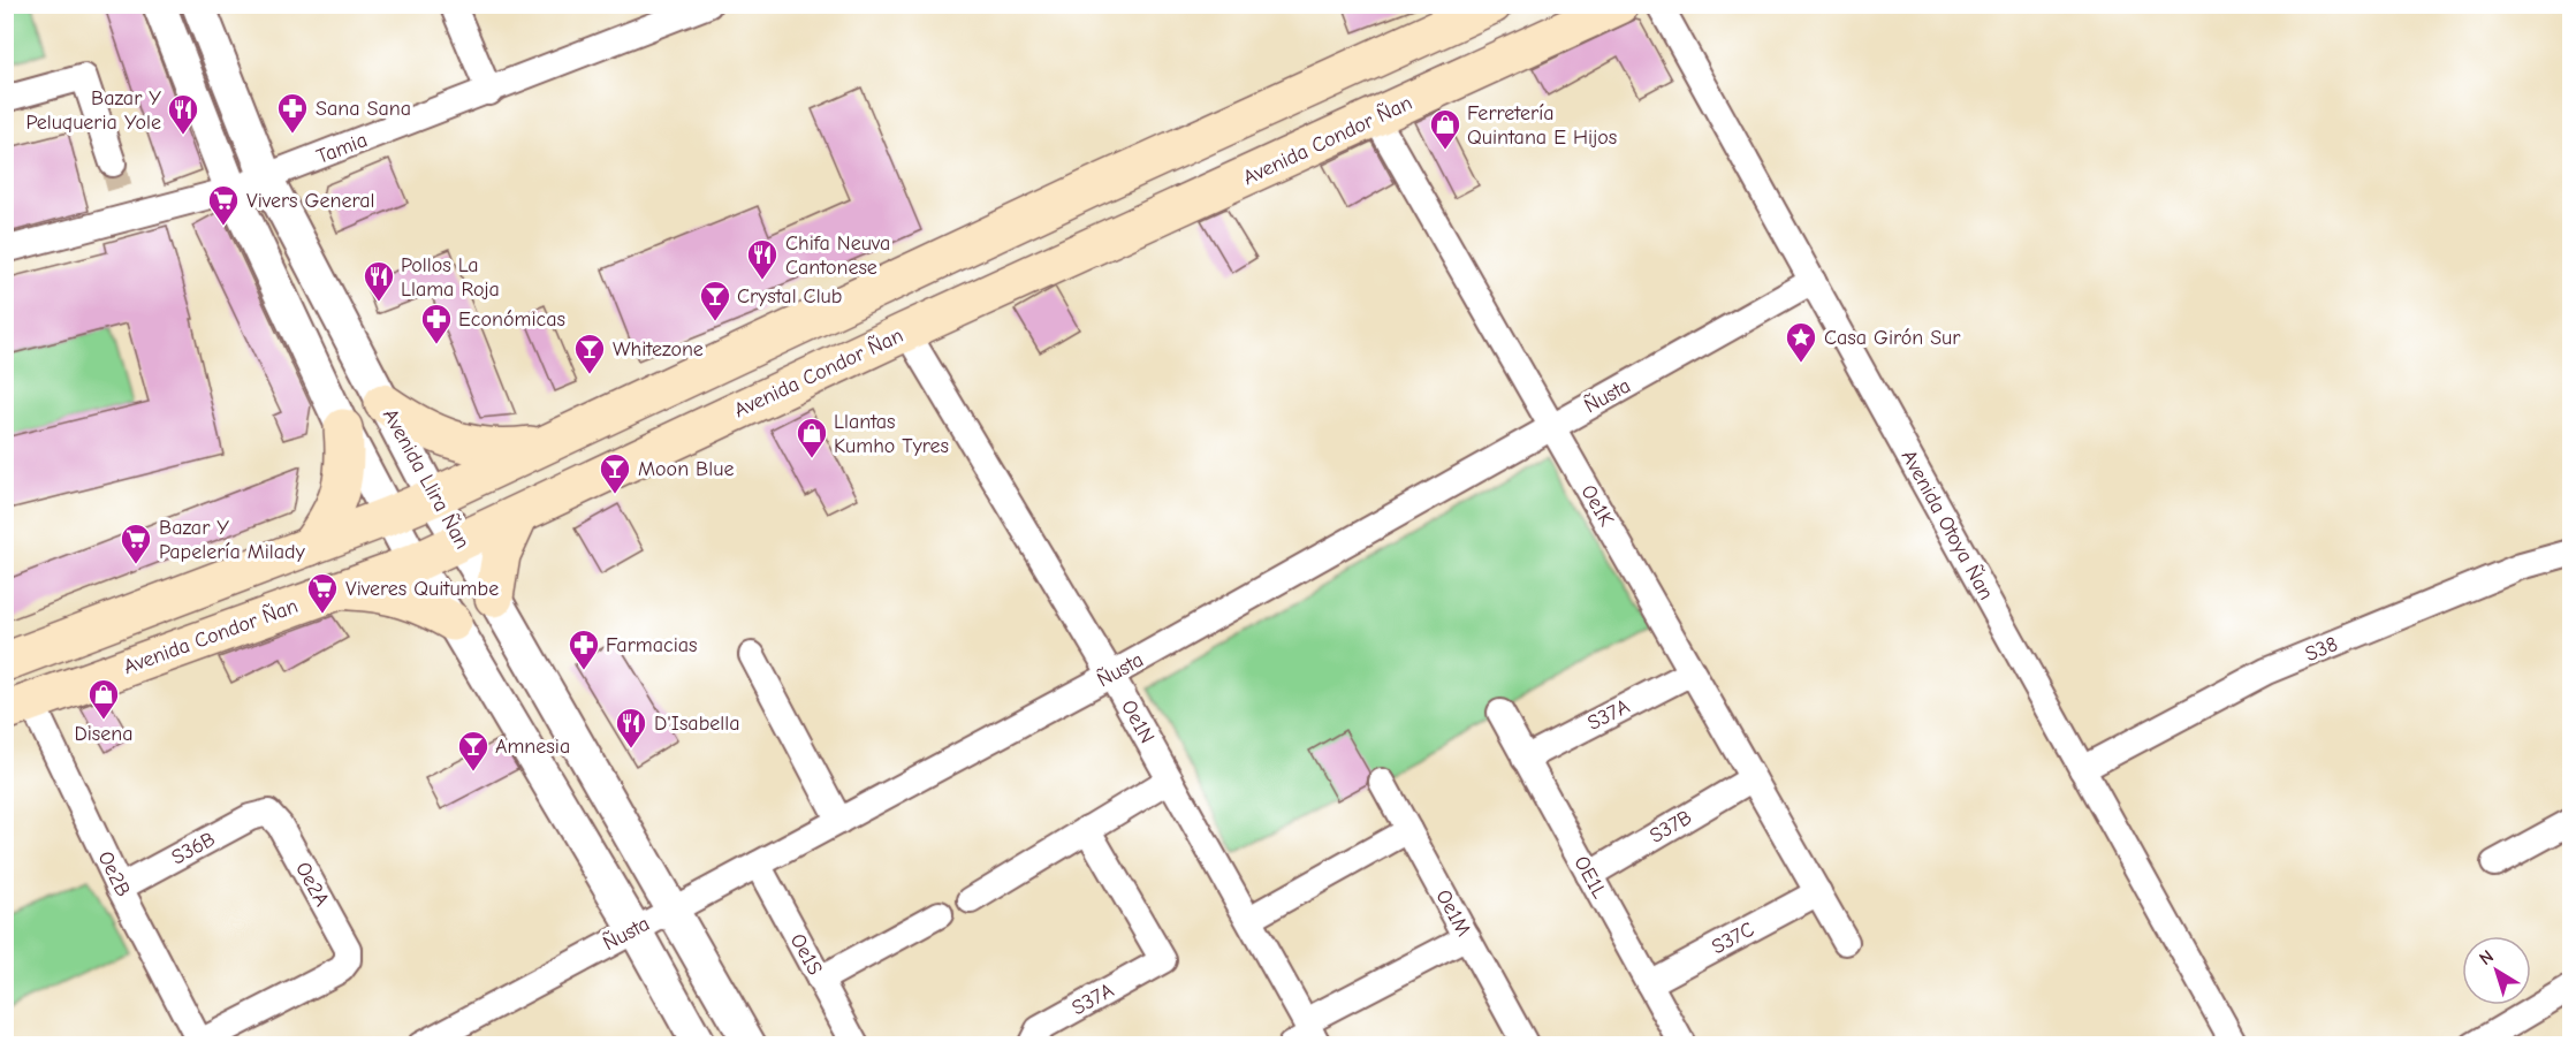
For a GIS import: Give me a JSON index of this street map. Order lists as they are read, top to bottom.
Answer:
{
  "streets": {
    "main road": ["Avenida Condor Ñan"],
    "street": [
      "Tamia",
      "Ñusta",
      "Avenida Llira Ñan",
      "Oe1K",
      "Avenida Otoya Ñan",
      "S38",
      "S37A",
      "Oe1N",
      "S37B",
      "S36B",
      "Oe2B",
      "OE1L",
      "Oe2A",
      "Oe1M",
      "S37C",
      "Oe1S"
    ]
  },
  "crossings": [
    ["Avenida Condor Ñan", "Avenida Llira Ñan"],
    ["Avenida Condor Ñan", "Oe1K"],
    ["Avenida Condor Ñan", "Oe1N"],
    ["Avenida Condor Ñan", "Oe2B"],
    ["Tamia", "Avenida Llira Ñan"],
    ["Ñusta", "Avenida Llira Ñan"],
    ["Ñusta", "Oe1K"],
    ["Ñusta", "Avenida Otoya Ñan"],
    ["Ñusta", "Oe1N"],
    ["Ñusta", "Oe1S"],
    ["Oe1K", "S37A"],
    ["Oe1K", "S37B"],
    ["Oe1K", "S37C"],
    ["Avenida Otoya Ñan", "S38"],
    ["S37A", "OE1L"],
    ["S37B", "OE1L"],
    ["S36B", "Oe2B"],
    ["S36B", "Oe2A"],
    ["Oe2B", "Oe2A"],
    ["OE1L", "S37C"]
  ],
  "places": {
    "pharmacy": ["Sana Sana", "Económicas", "Farmacias"],
    "restaurant": [
      "Bazar Y Peluqueria Yole",
      "Chifa Neuva Cantonese",
      "Pollos La Llama Roja",
      "D'Isabella"
    ],
    "shop": ["Ferretería Quintana E Hijos", "Llantas Kumho Tyres", "Disena"],
    "supermarket": ["Vivers General", "Bazar Y Papelería Milady", "Viveres Quitumbe"],
    "bar": [
      "Crystal Club",
      "Whitezone",
      "Moon Blue",
      "Amnesia"
    ],
    "place": ["Casa Girón Sur"]
  },
  "north": "top left"
}
